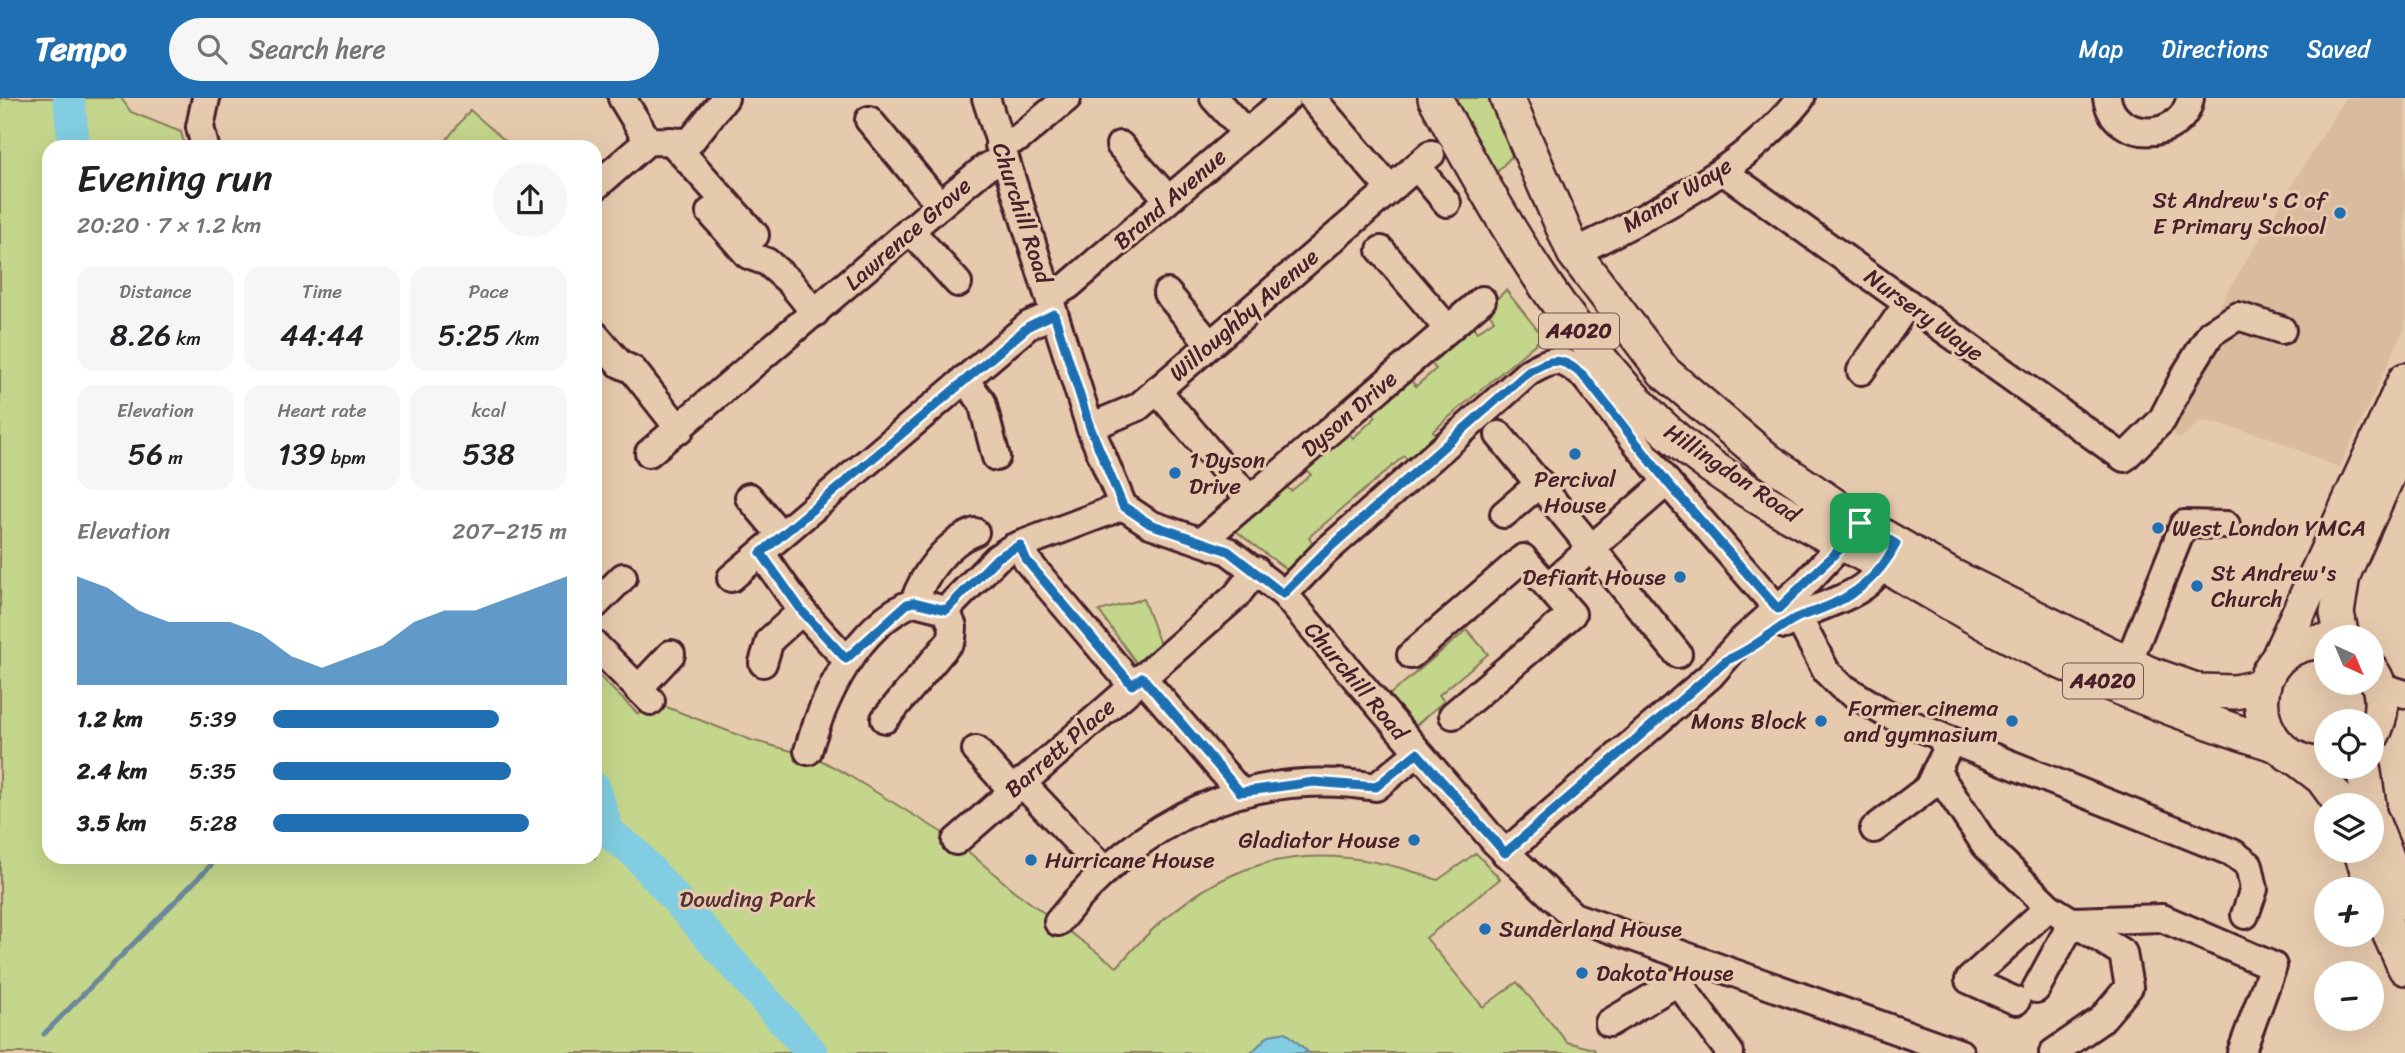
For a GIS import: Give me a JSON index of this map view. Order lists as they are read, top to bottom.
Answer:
{
  "streets": {
    "main road": ["A4020", "Hillingdon Road"],
    "street": [
      "Manor Waye",
      "Brand Avenue",
      "Churchill Road",
      "Lawrence Grove",
      "Willoughby Avenue",
      "Nursery Waye",
      "Dyson Drive",
      "Barrett Place"
    ]
  },
  "crossings": [
    ["Manor Waye", "Nursery Waye"],
    ["Manor Waye", "Hillingdon Road"],
    ["Brand Avenue", "Churchill Road"],
    ["Churchill Road", "Lawrence Grove"],
    ["Churchill Road", "Willoughby Avenue"],
    ["Churchill Road", "Dyson Drive"],
    ["Churchill Road", "Barrett Place"],
    ["A4020", "Hillingdon Road"]
  ],
  "parks": ["Dowding Park"],
  "places": [
    "St Andrew's C of E Primary School",
    "Percival House",
    "1 Dyson Drive",
    "West London YMCA",
    "Defiant House",
    "St Andrew's Church",
    "Mons Block",
    "Former cinema and gymnasium",
    "Gladiator House",
    "Hurricane House",
    "Sunderland House",
    "Dakota House"
  ],
  "north": "bottom right",
  "page": {
    "header": "Tempo",
    "search": "Search here",
    "nav": ["Map", "Directions", "Saved"],
    "heading": ["Evening run", "20:20 · 7 × 1.2 km"],
    "stats": [
      ["Distance", "8.26 km"],
      ["Time", "44:44"],
      ["Pace", "5:25 /km"],
      ["Elevation", "56 m"],
      ["Heart rate", "139 bpm"],
      ["kcal", "538"]
    ],
    "chart": ["Elevation", "207–215 m"],
    "map_buttons": ["+", "−"],
    "list": [
      {
        "name": "1.2 km",
        "note": "5:39"
      },
      {
        "name": "2.4 km",
        "note": "5:35"
      },
      {
        "name": "3.5 km",
        "note": "5:28"
      }
    ]
  }
}
